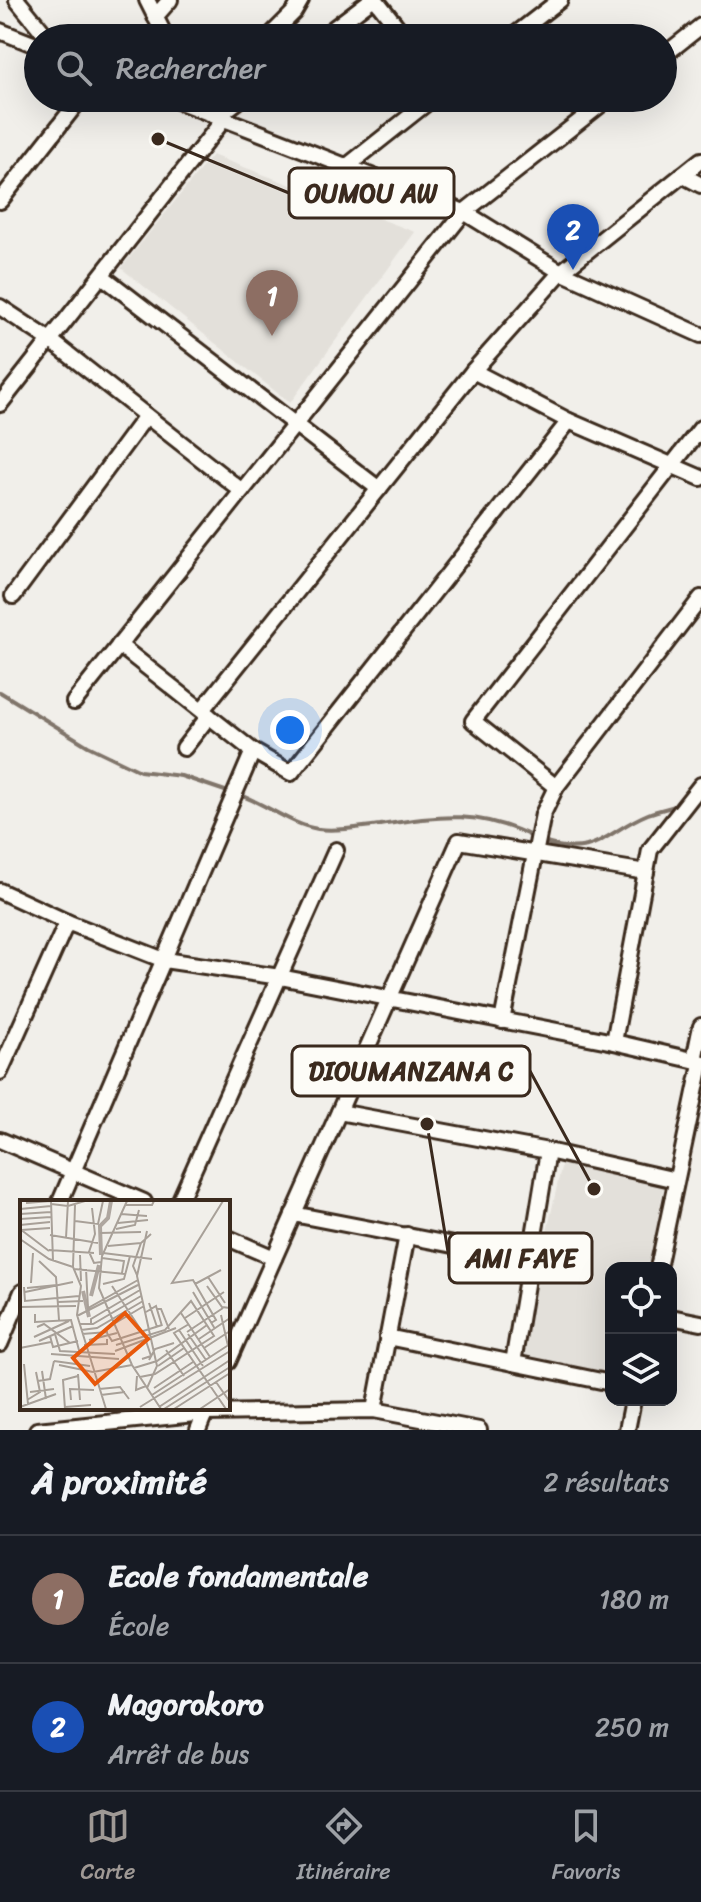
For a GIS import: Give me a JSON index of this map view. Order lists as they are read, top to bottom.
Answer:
{
  "places": ["OUMOU AW", "AMI FAYE", "DIOUMANZANA C"],
  "page": {
    "search": "Rechercher",
    "pins": ["2", "1"],
    "heading": ["À proximité", "2 résultats"],
    "list": [
      {
        "mark": "1",
        "name": "Ecole fondamentale",
        "note": "École",
        "value": "180 m"
      },
      {
        "mark": "2",
        "name": "Magorokoro",
        "note": "Arrêt de bus",
        "value": "250 m"
      }
    ],
    "nav": ["Carte", "Itinéraire", "Favoris"]
  }
}
